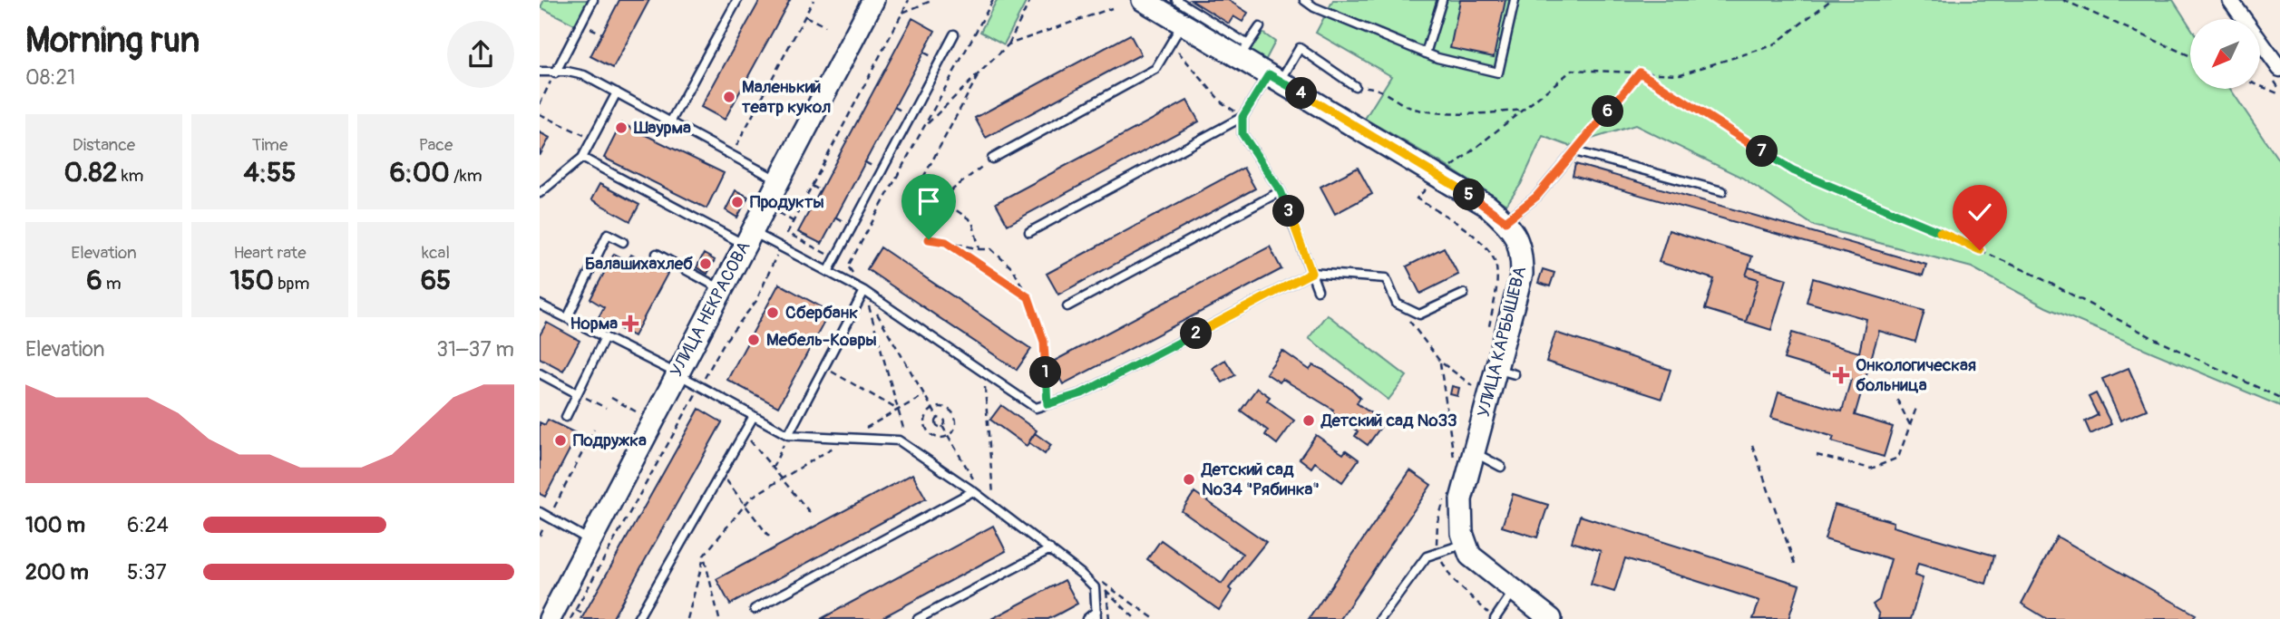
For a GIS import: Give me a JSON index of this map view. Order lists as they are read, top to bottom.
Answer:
{
  "streets": {
    "street": ["УЛИЦА НЕКРАСОВА", "УЛИЦА КАРБЫШЕВА"]
  },
  "places": {
    "other": [
      "Маленький театр кукол",
      "Шаурма",
      "Продукты",
      "Балашихахлеб",
      "Сбербанк",
      "Мебель-Ковры",
      "Детский сад №33",
      "Подружка",
      "Детский сад №34 \"Рябинка\""
    ],
    "health": ["Норма", "Онкологическая больница"]
  },
  "north": "bottom left",
  "page": {
    "heading": ["Morning run", "08:21"],
    "pins": [
      "4",
      "6",
      "7",
      "5",
      "3",
      "2",
      "1"
    ],
    "stats": [
      ["Distance", "0.82 km"],
      ["Time", "4:55"],
      ["Pace", "6:00 /km"],
      ["Elevation", "6 m"],
      ["Heart rate", "150 bpm"],
      ["kcal", "65"]
    ],
    "chart": ["Elevation", "31–37 m"],
    "list": [
      {
        "name": "100 m",
        "note": "6:24"
      },
      {
        "name": "200 m",
        "note": "5:37"
      }
    ]
  }
}
